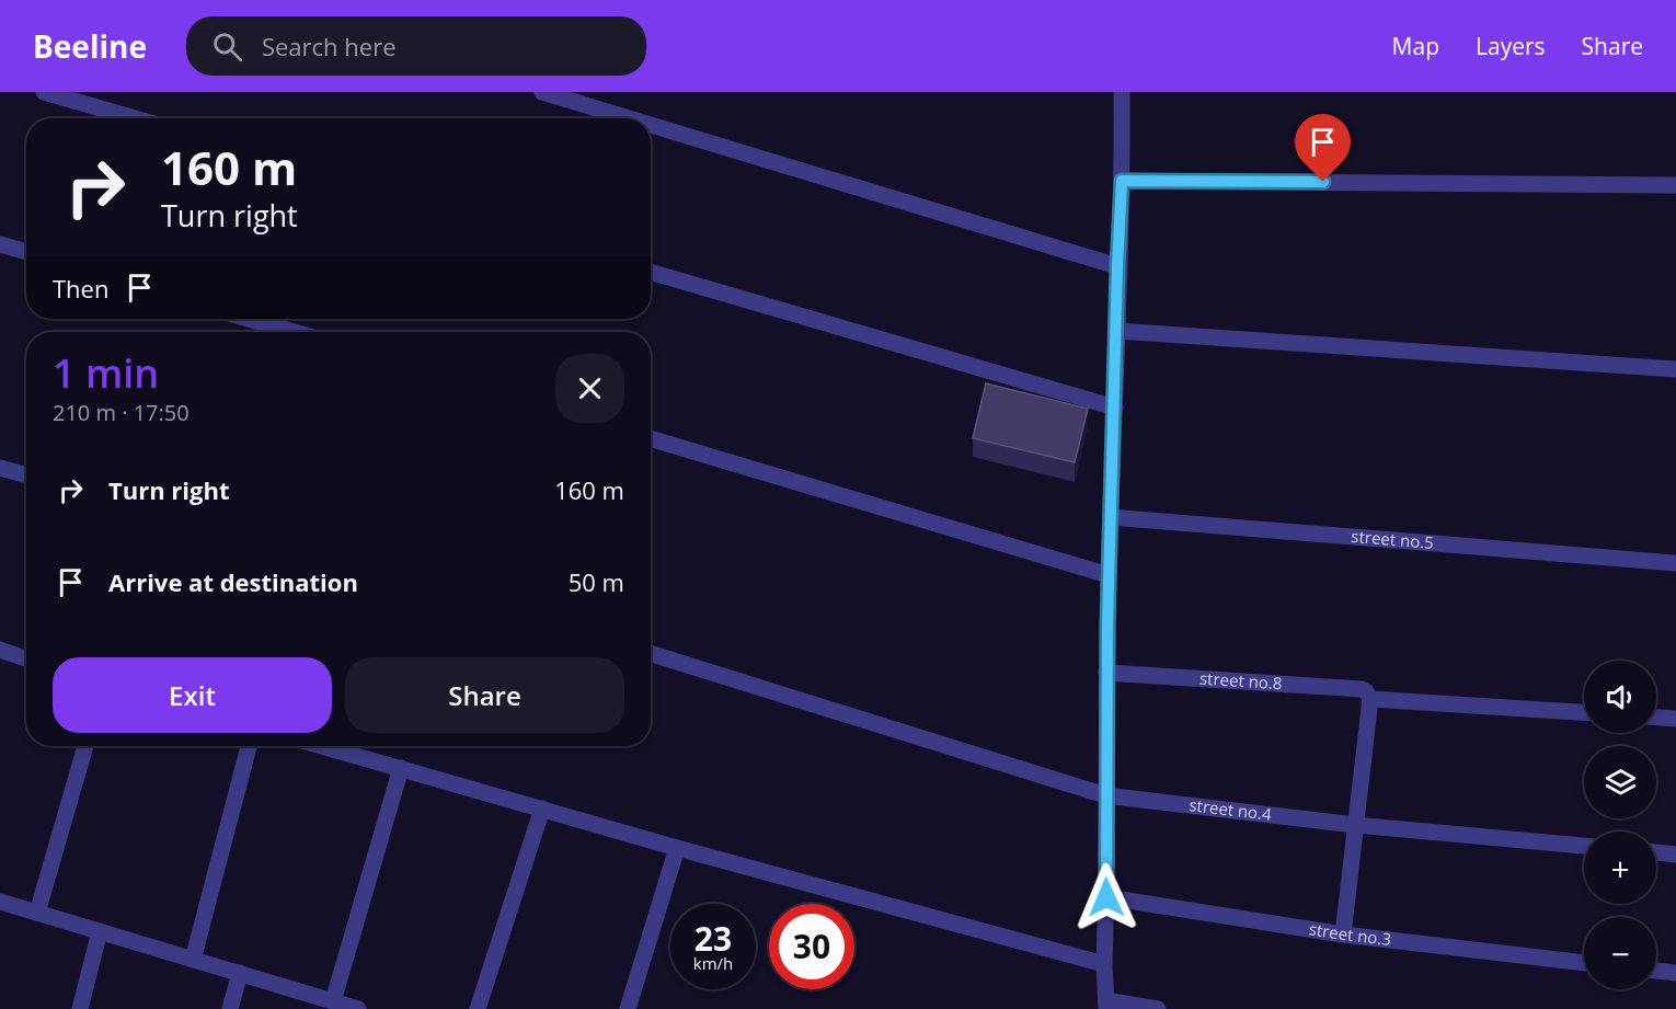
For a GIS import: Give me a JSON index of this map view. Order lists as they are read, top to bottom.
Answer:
{
  "streets": {
    "street": [
      "street no.5",
      "street no.8",
      "street no.4",
      "street no.3"
    ]
  },
  "page": {
    "header": "Beeline",
    "search": "Search here",
    "nav": ["Map", "Layers", "Share"],
    "turn": ["160 m", "Turn right"],
    "then": "Then",
    "heading": ["1 min", "210 m · 17:50"],
    "list": [
      {
        "name": "Turn right",
        "value": "160 m"
      },
      {
        "name": "Arrive at destination",
        "value": "50 m"
      }
    ],
    "buttons": ["Exit", "Share"],
    "map_buttons": ["+", "−"],
    "speed": "23 km/h",
    "limit": "30"
  }
}
